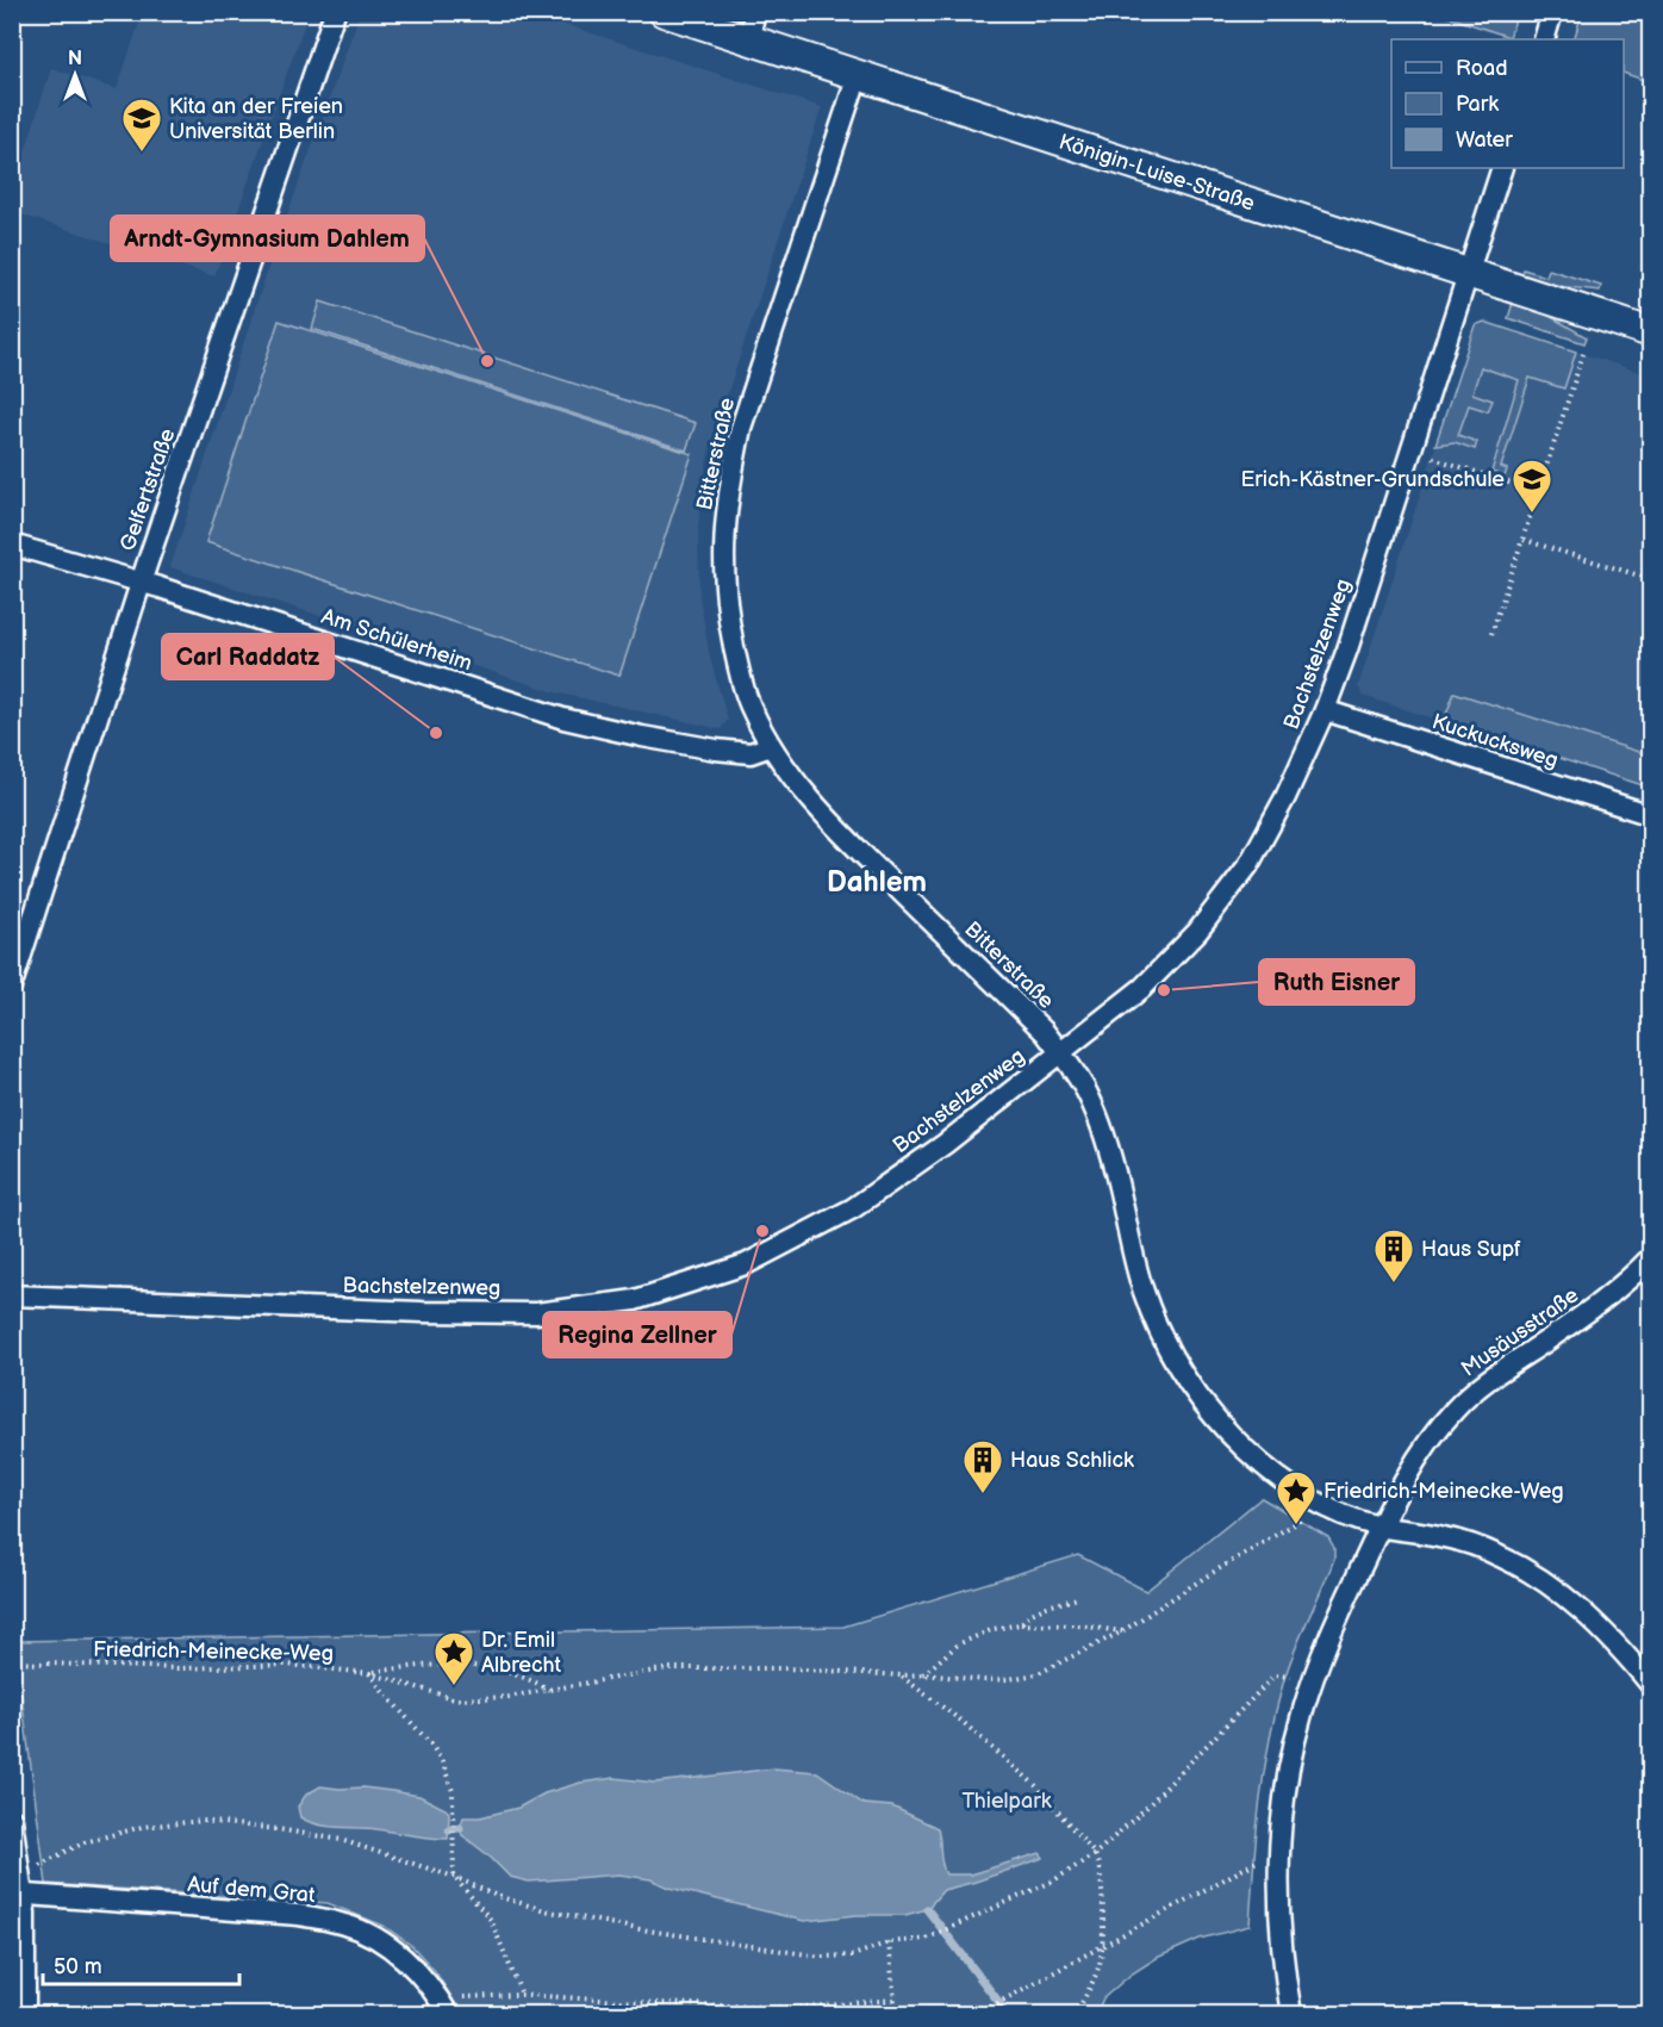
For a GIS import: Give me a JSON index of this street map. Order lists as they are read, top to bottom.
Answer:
{
  "streets": {
    "main road": ["Königin-Luise-Straße"],
    "street": [
      "Bitterstraße",
      "Gelfertstraße",
      "Am Schülerheim",
      "Bachstelzenweg",
      "Kuckucksweg",
      "Musäusstraße",
      "Auf dem Grat"
    ],
    "path": ["Friedrich-Meinecke-Weg"]
  },
  "crossings": [
    ["Königin-Luise-Straße", "Bitterstraße"],
    ["Königin-Luise-Straße", "Bachstelzenweg"],
    ["Bitterstraße", "Am Schülerheim"],
    ["Bitterstraße", "Bachstelzenweg"],
    ["Bitterstraße", "Musäusstraße"],
    ["Gelfertstraße", "Am Schülerheim"],
    ["Bachstelzenweg", "Kuckucksweg"]
  ],
  "districts": ["Dahlem"],
  "parks": ["Thielpark"],
  "places": {
    "school or university": ["Kita an der Freien Universität Berlin", "Erich-Kästner-Grundschule"],
    "other": [
      "Arndt-Gymnasium Dahlem",
      "Carl Raddatz",
      "Ruth Eisner",
      "Regina Zellner"
    ],
    "building": ["Haus Supf", "Haus Schlick"],
    "place": ["Friedrich-Meinecke-Weg", "Dr. Emil Albrecht"]
  },
  "legend": ["Road", "Park", "Water"],
  "scale_bar": "50 m",
  "north": "top"
}
